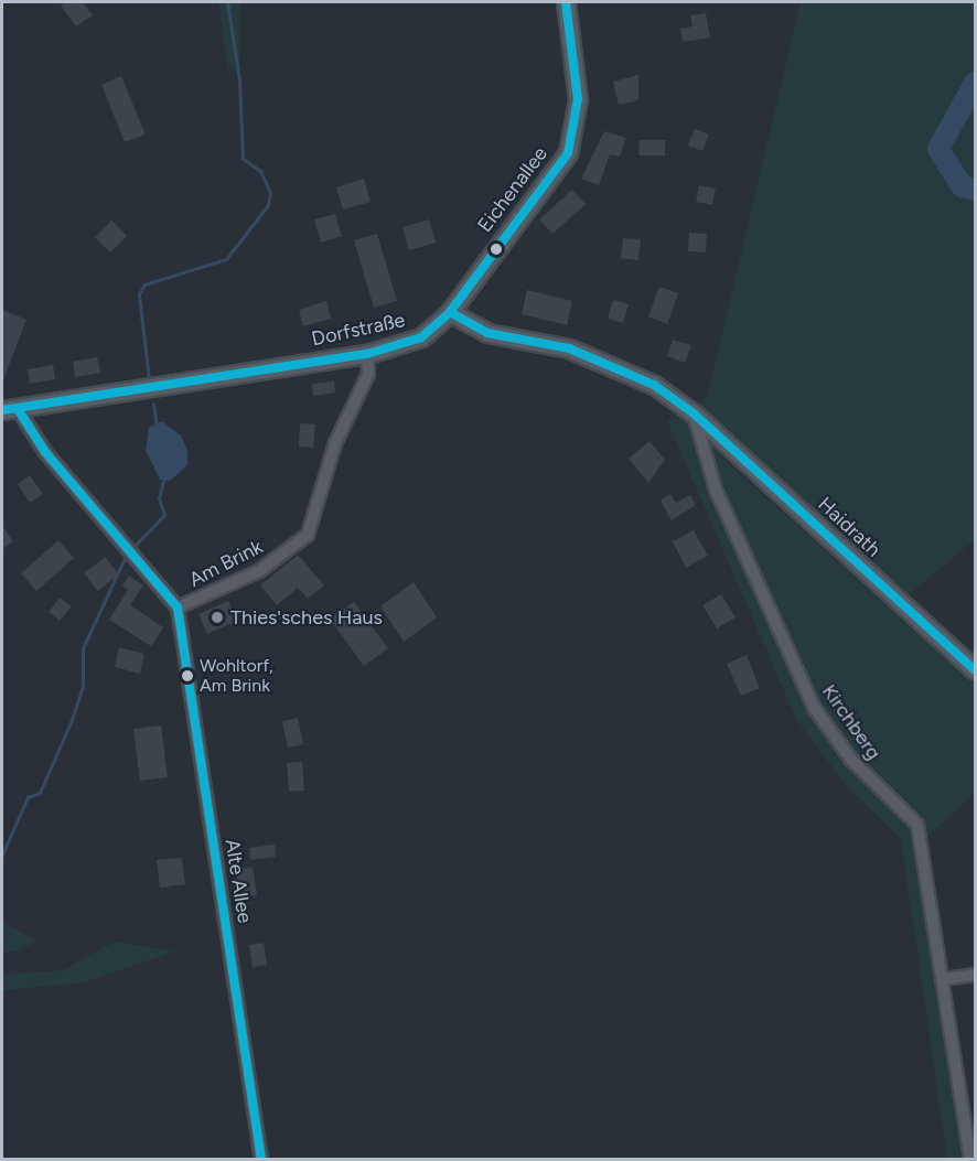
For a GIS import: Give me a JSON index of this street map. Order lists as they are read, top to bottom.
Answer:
{
  "streets": {
    "street": [
      "Eichenallee",
      "Dorfstraße",
      "Haidrath",
      "Am Brink",
      "Kirchberg",
      "Alte Allee"
    ]
  },
  "crossings": [
    ["Eichenallee", "Dorfstraße"],
    ["Dorfstraße", "Am Brink"],
    ["Haidrath", "Kirchberg"],
    ["Am Brink", "Alte Allee"]
  ],
  "places": ["Thies'sches Haus", "Wohltorf, Am Brink"]
}
